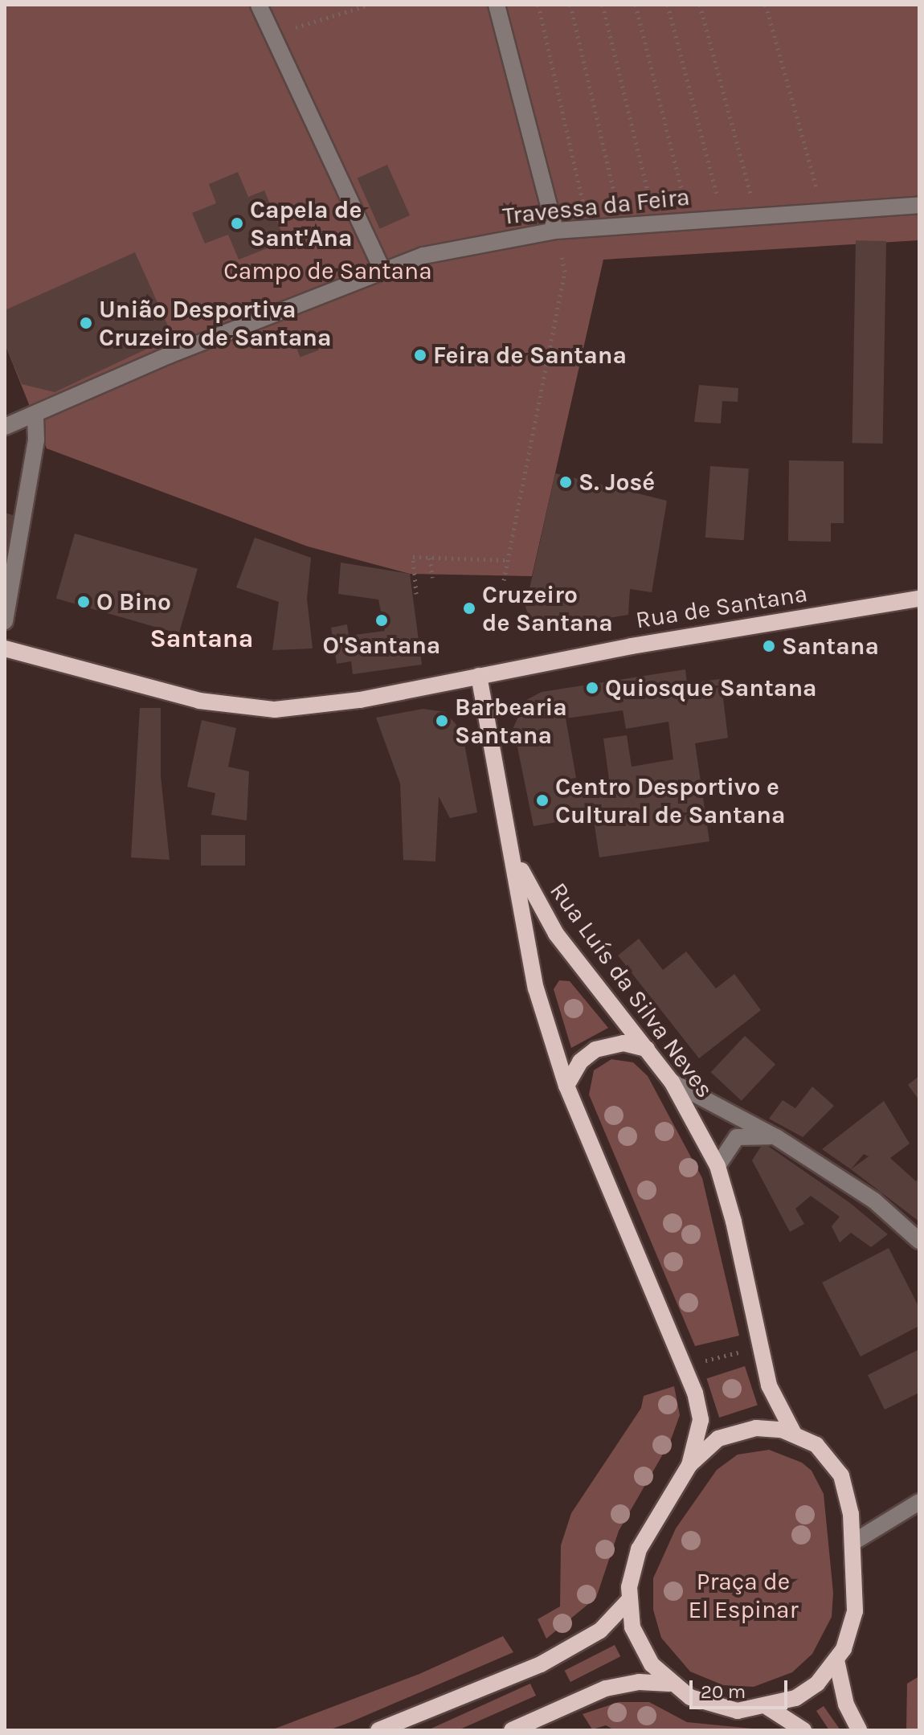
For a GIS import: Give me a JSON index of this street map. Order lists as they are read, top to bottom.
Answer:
{
  "streets": {
    "main road": ["Rua de Santana", "Rua Luís da Silva Neves"],
    "street": ["Travessa da Feira"]
  },
  "crossings": [
    ["Rua de Santana", "Rua Luís da Silva Neves"]
  ],
  "districts": ["Santana"],
  "parks": ["Campo de Santana", "Praça de El Espinar"],
  "places": [
    "Capela de Sant'Ana",
    "União Desportiva Cruzeiro de Santana",
    "Feira de Santana",
    "S. José",
    "O Bino",
    "Cruzeiro de Santana",
    "O'Santana",
    "Santana",
    "Quiosque Santana",
    "Barbearia Santana",
    "Centro Desportivo e Cultural de Santana"
  ],
  "scale_bar": "20 m"
}
